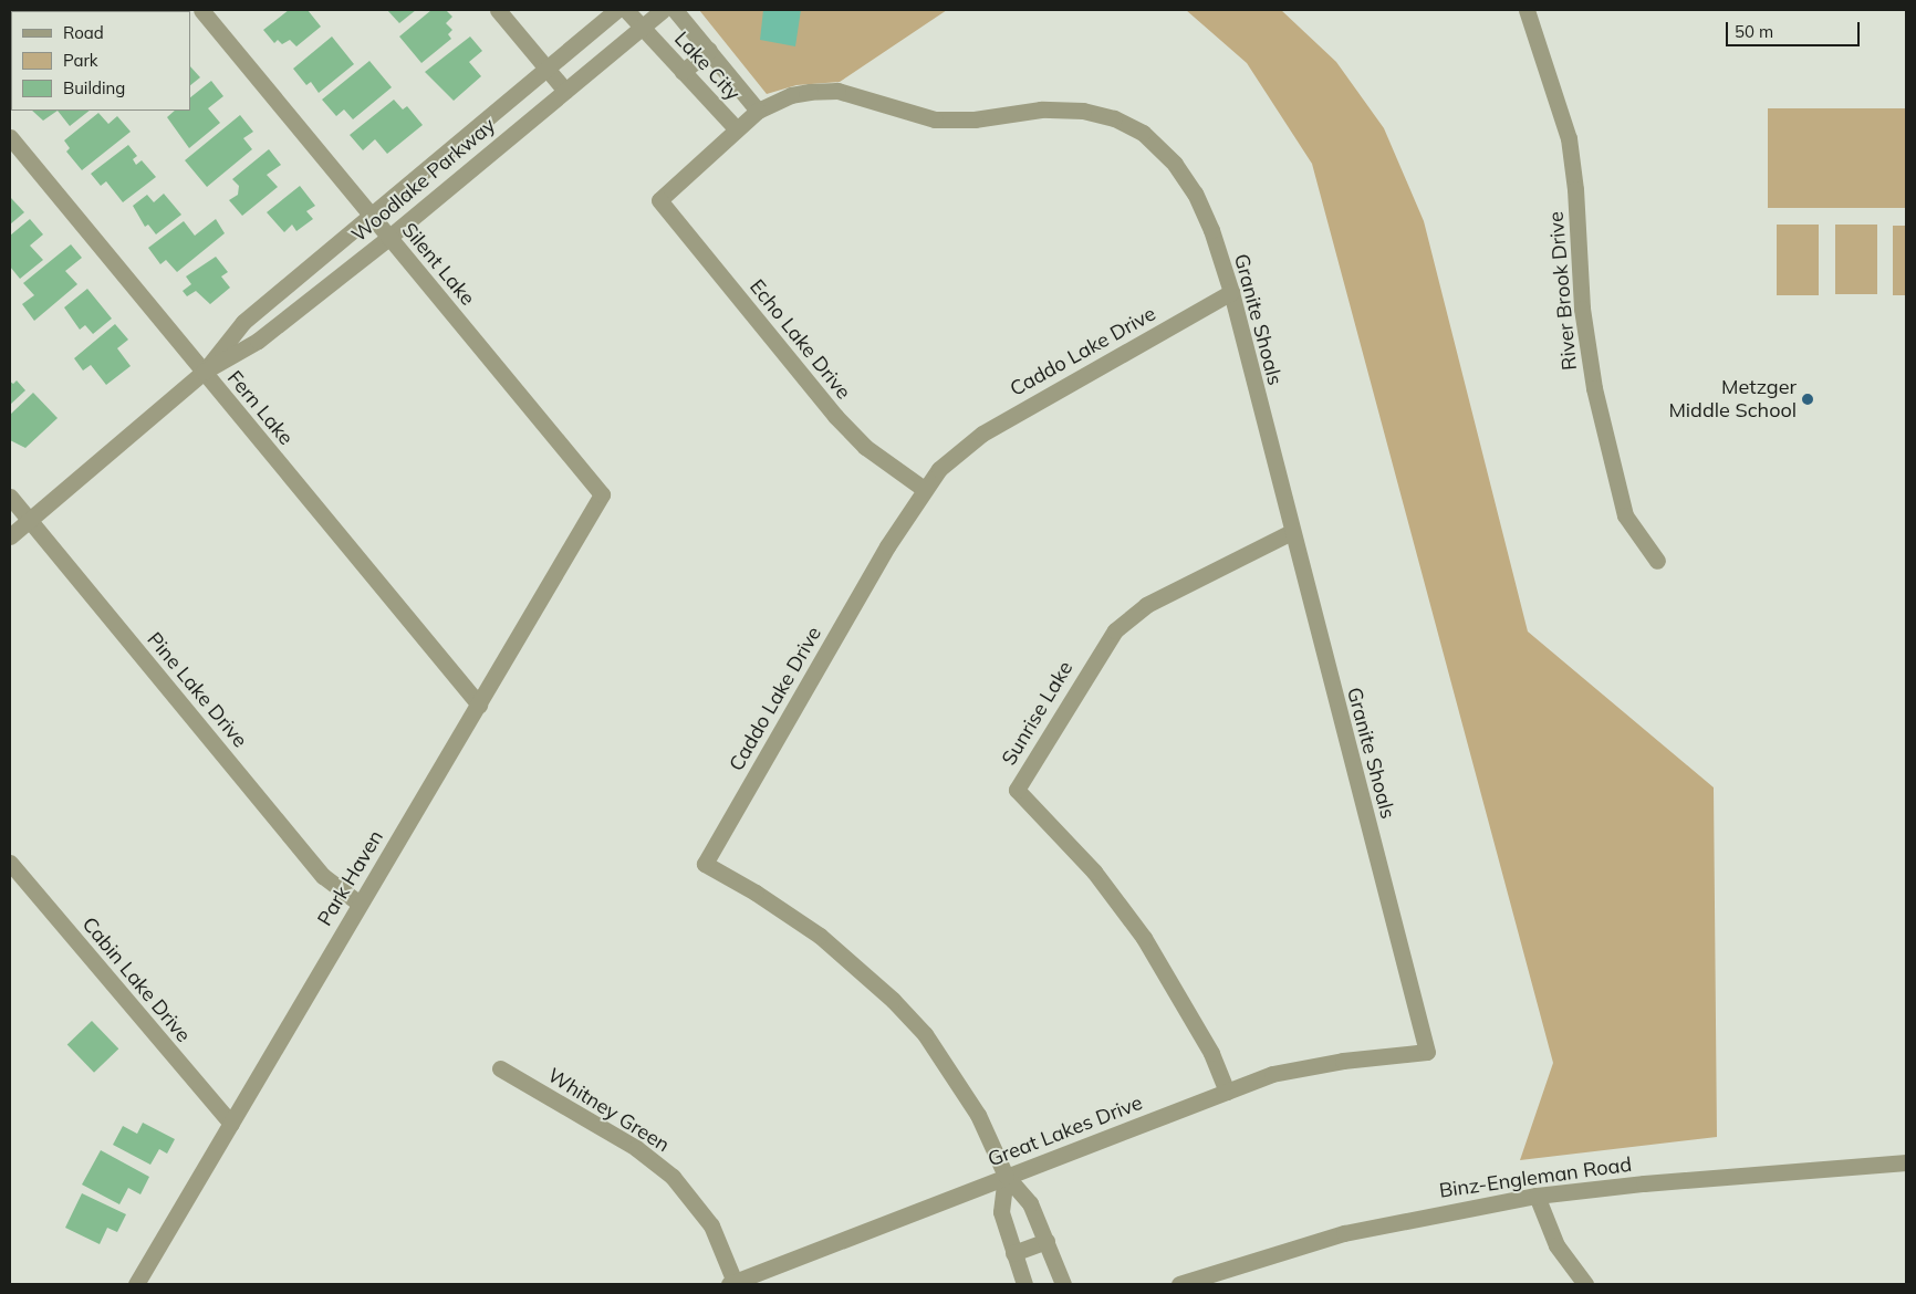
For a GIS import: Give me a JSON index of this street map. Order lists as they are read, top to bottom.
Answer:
{
  "streets": {
    "street": [
      "Lake City",
      "Woodlake Parkway",
      "Silent Lake",
      "River Brook Drive",
      "Granite Shoals",
      "Echo Lake Drive",
      "Caddo Lake Drive",
      "Fern Lake",
      "Pine Lake Drive",
      "Sunrise Lake",
      "Park Haven",
      "Cabin Lake Drive",
      "Whitney Green",
      "Great Lakes Drive",
      "Binz-Engleman Road"
    ]
  },
  "crossings": [
    ["Lake City", "Woodlake Parkway"],
    ["Lake City", "Granite Shoals"],
    ["Woodlake Parkway", "Silent Lake"],
    ["Woodlake Parkway", "Fern Lake"],
    ["Woodlake Parkway", "Pine Lake Drive"],
    ["Silent Lake", "Park Haven"],
    ["Granite Shoals", "Echo Lake Drive"],
    ["Granite Shoals", "Caddo Lake Drive"],
    ["Granite Shoals", "Sunrise Lake"],
    ["Granite Shoals", "Great Lakes Drive"],
    ["Echo Lake Drive", "Caddo Lake Drive"],
    ["Caddo Lake Drive", "Great Lakes Drive"],
    ["Fern Lake", "Park Haven"],
    ["Pine Lake Drive", "Park Haven"],
    ["Sunrise Lake", "Great Lakes Drive"],
    ["Park Haven", "Cabin Lake Drive"],
    ["Whitney Green", "Great Lakes Drive"]
  ],
  "places": ["Metzger Middle School"],
  "legend": ["Road", "Park", "Building"],
  "scale_bar": "50 m"
}
